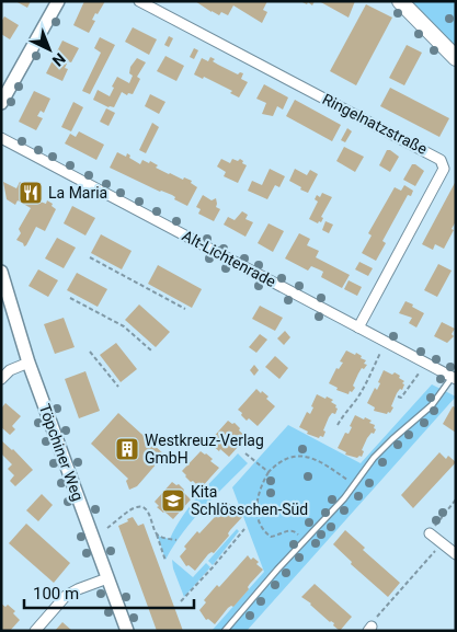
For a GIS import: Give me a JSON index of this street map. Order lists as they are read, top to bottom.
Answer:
{
  "streets": {
    "street": ["Ringelnatzstraße", "Alt-Lichtenrade", "Töpchiner Weg"]
  },
  "crossings": [
    ["Ringelnatzstraße", "Alt-Lichtenrade"]
  ],
  "places": {
    "restaurant": ["La Maria"],
    "building": ["Westkreuz-Verlag GmbH"],
    "school or university": ["Kita Schlösschen-Süd"]
  },
  "scale_bar": "100 m",
  "north": "bottom right"
}
